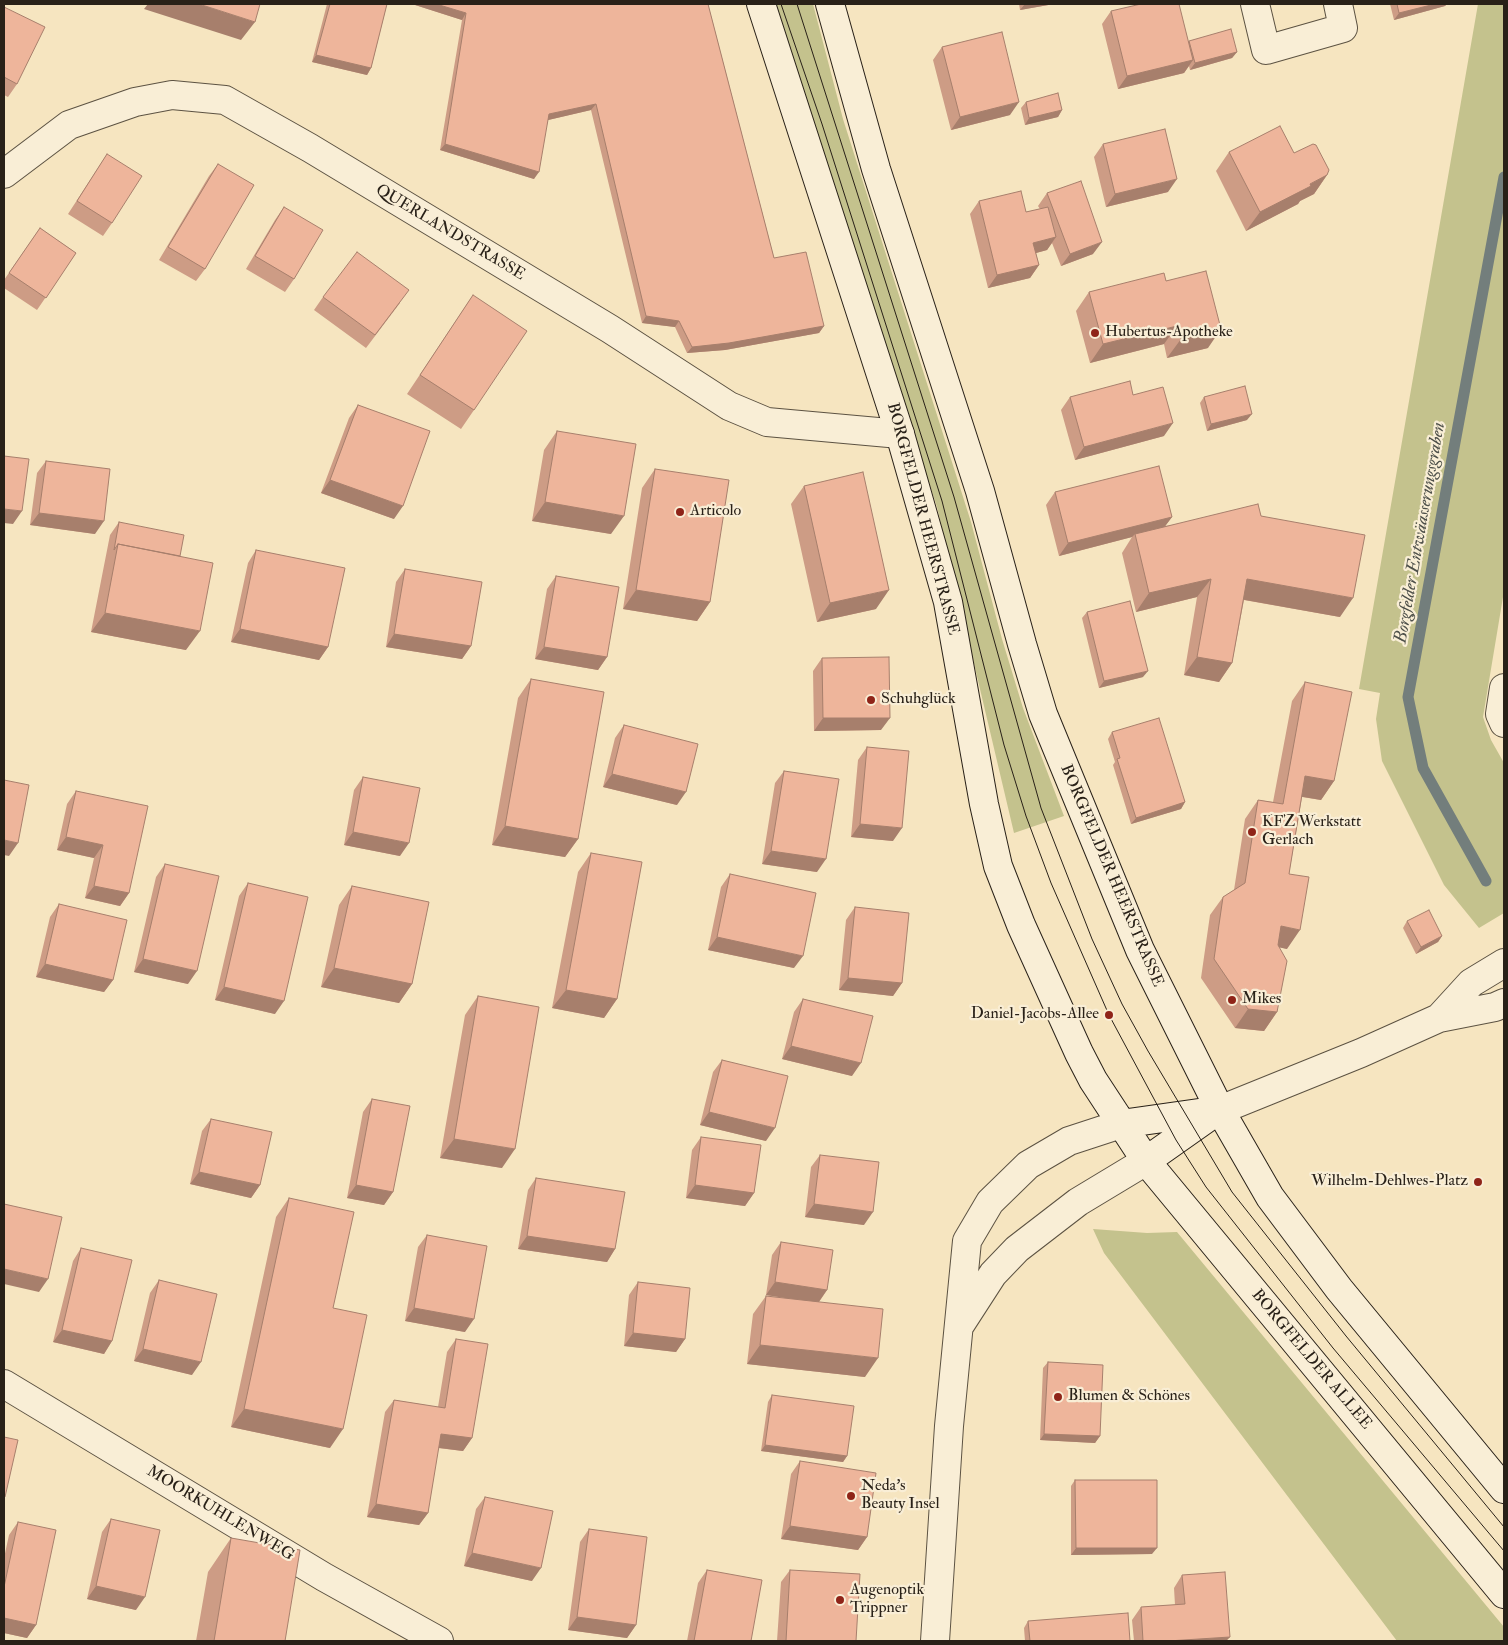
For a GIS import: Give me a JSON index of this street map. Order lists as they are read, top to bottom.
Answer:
{
  "streets": {
    "main road": [
      "QUERLANDSTRASSE",
      "BORGFELDER HEERSTRASSE",
      "BORGFELDER ALLEE",
      "MOORKUHLENWEG"
    ]
  },
  "crossings": [
    ["QUERLANDSTRASSE", "BORGFELDER HEERSTRASSE"],
    ["BORGFELDER HEERSTRASSE", "BORGFELDER ALLEE"]
  ],
  "water": ["Borgfelder Entwäasserungsgraben"],
  "places": [
    "Hubertus-Apotheke",
    "Articolo",
    "Schuhglück",
    "KFZ Werkstatt Gerlach",
    "Mikes",
    "Daniel-Jacobs-Allee",
    "Wilhelm-Dehlwes-Platz",
    "Blumen & Schönes",
    "Neda's Beauty Insel",
    "Augenoptik Trippner"
  ]
}
